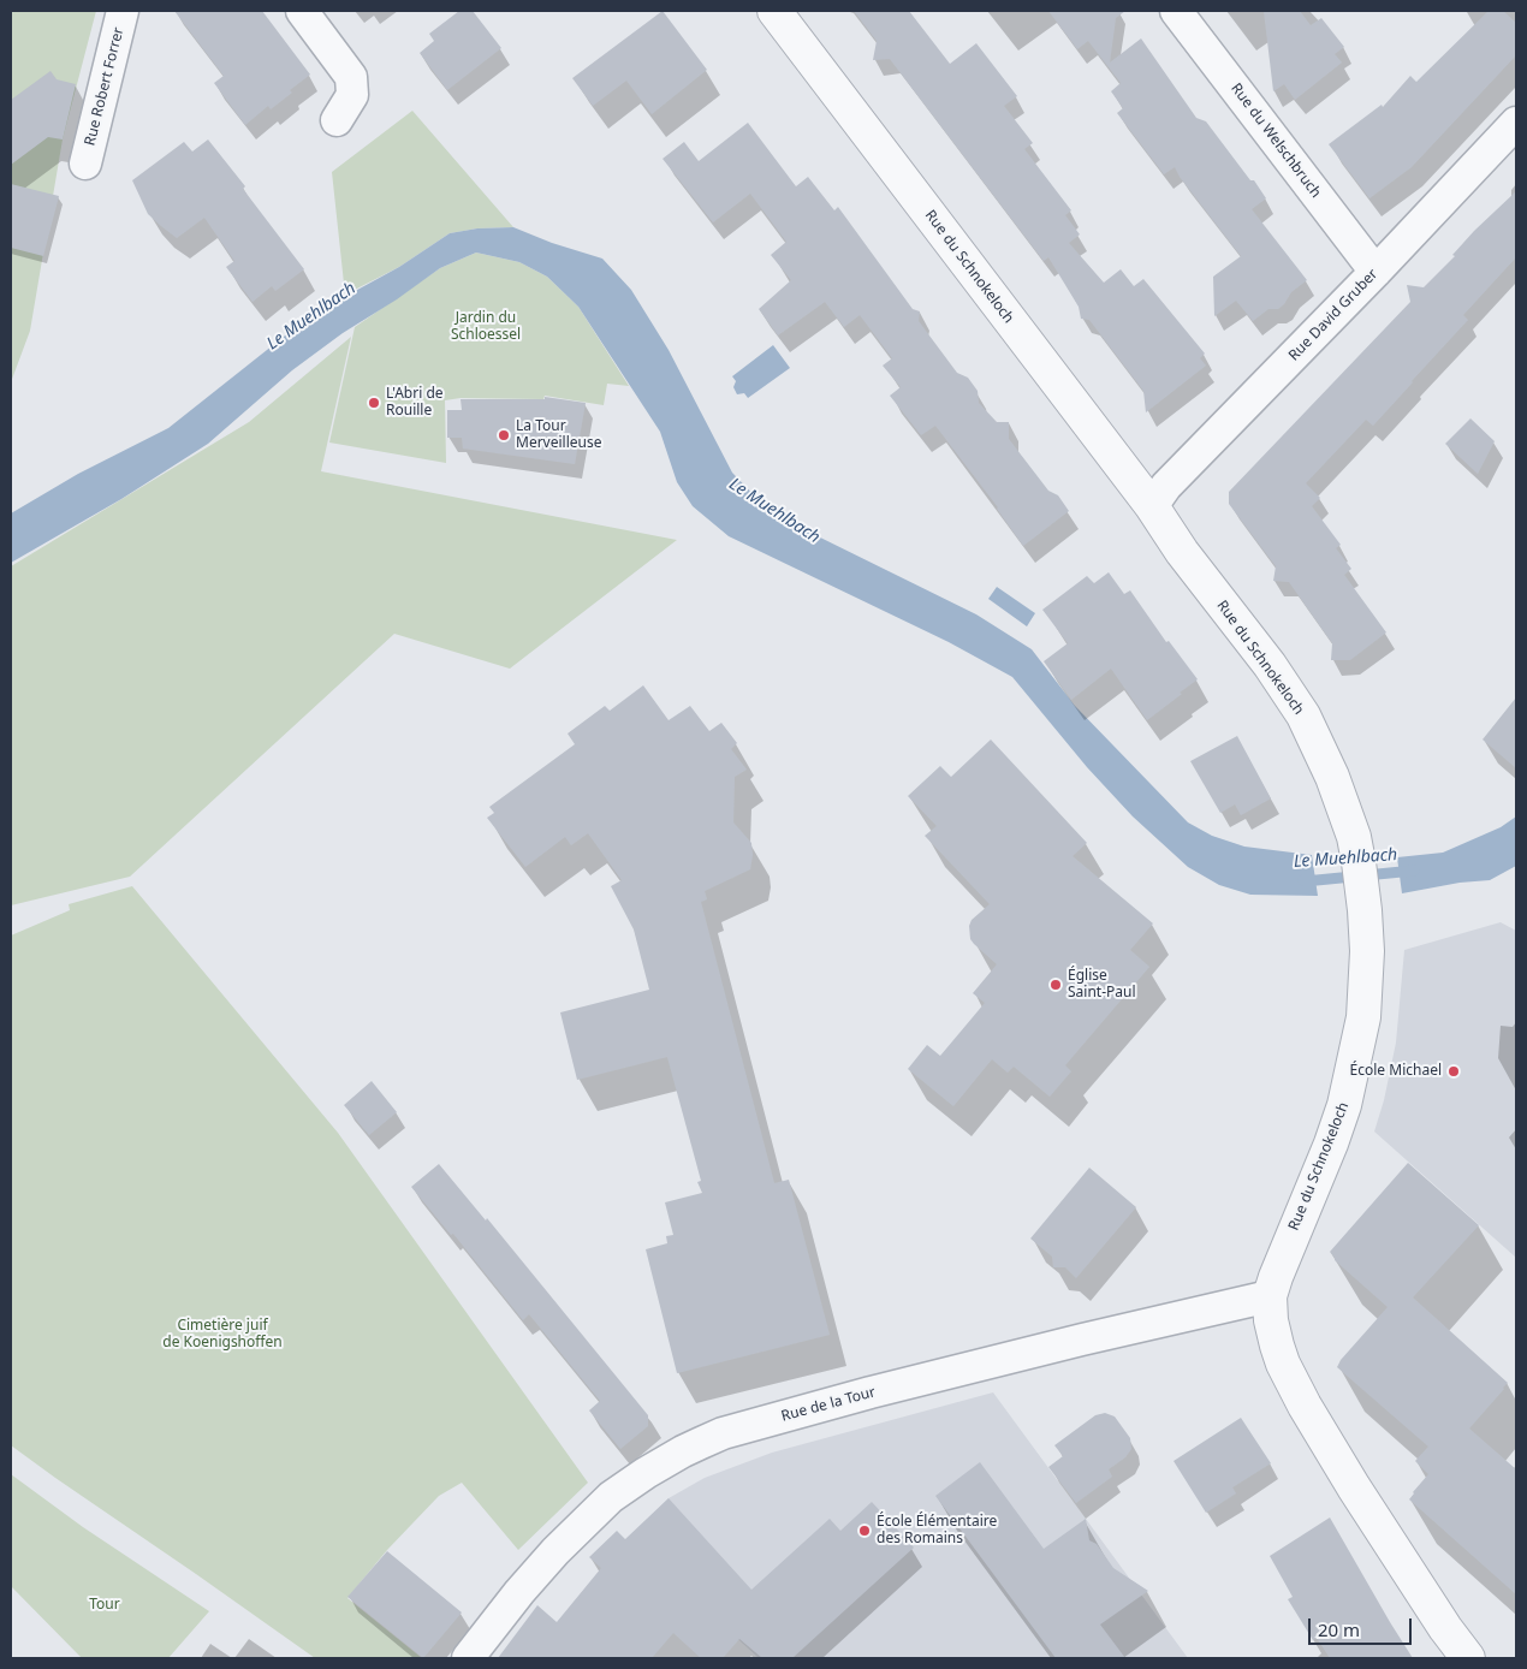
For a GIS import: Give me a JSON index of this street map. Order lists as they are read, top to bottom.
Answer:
{
  "streets": {
    "street": [
      "Rue Robert Forrer",
      "Rue du Welschbruch",
      "Rue du Schnokeloch",
      "Rue David Gruber",
      "Rue de la Tour"
    ]
  },
  "crossings": [
    ["Rue du Welschbruch", "Rue David Gruber"],
    ["Rue du Schnokeloch", "Rue David Gruber"],
    ["Rue du Schnokeloch", "Rue de la Tour"]
  ],
  "water": ["Le Muehlbach"],
  "parks": ["Jardin du Schloessel", "Cimetière juif de Koenigshoffen", "Tour"],
  "places": [
    "L'Abri de Rouille",
    "La Tour Merveilleuse",
    "Église Saint-Paul",
    "École Michael",
    "École Élémentaire des Romains"
  ],
  "scale_bar": "20 m"
}
